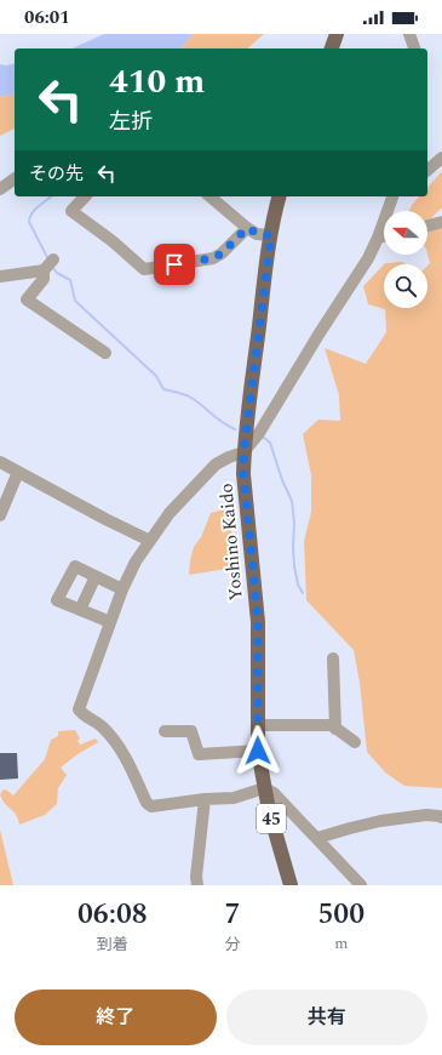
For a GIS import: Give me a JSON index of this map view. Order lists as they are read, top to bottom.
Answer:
{
  "streets": {
    "main road": ["Yoshino Kaido", "45"]
  },
  "north": "left",
  "page": {
    "status": "06:01",
    "turn": ["410 m", "左折"],
    "then": "その先",
    "eta": [
      "06:08",
      "到着",
      "7",
      "分",
      "500",
      "m"
    ],
    "buttons": ["終了", "共有"]
  }
}
